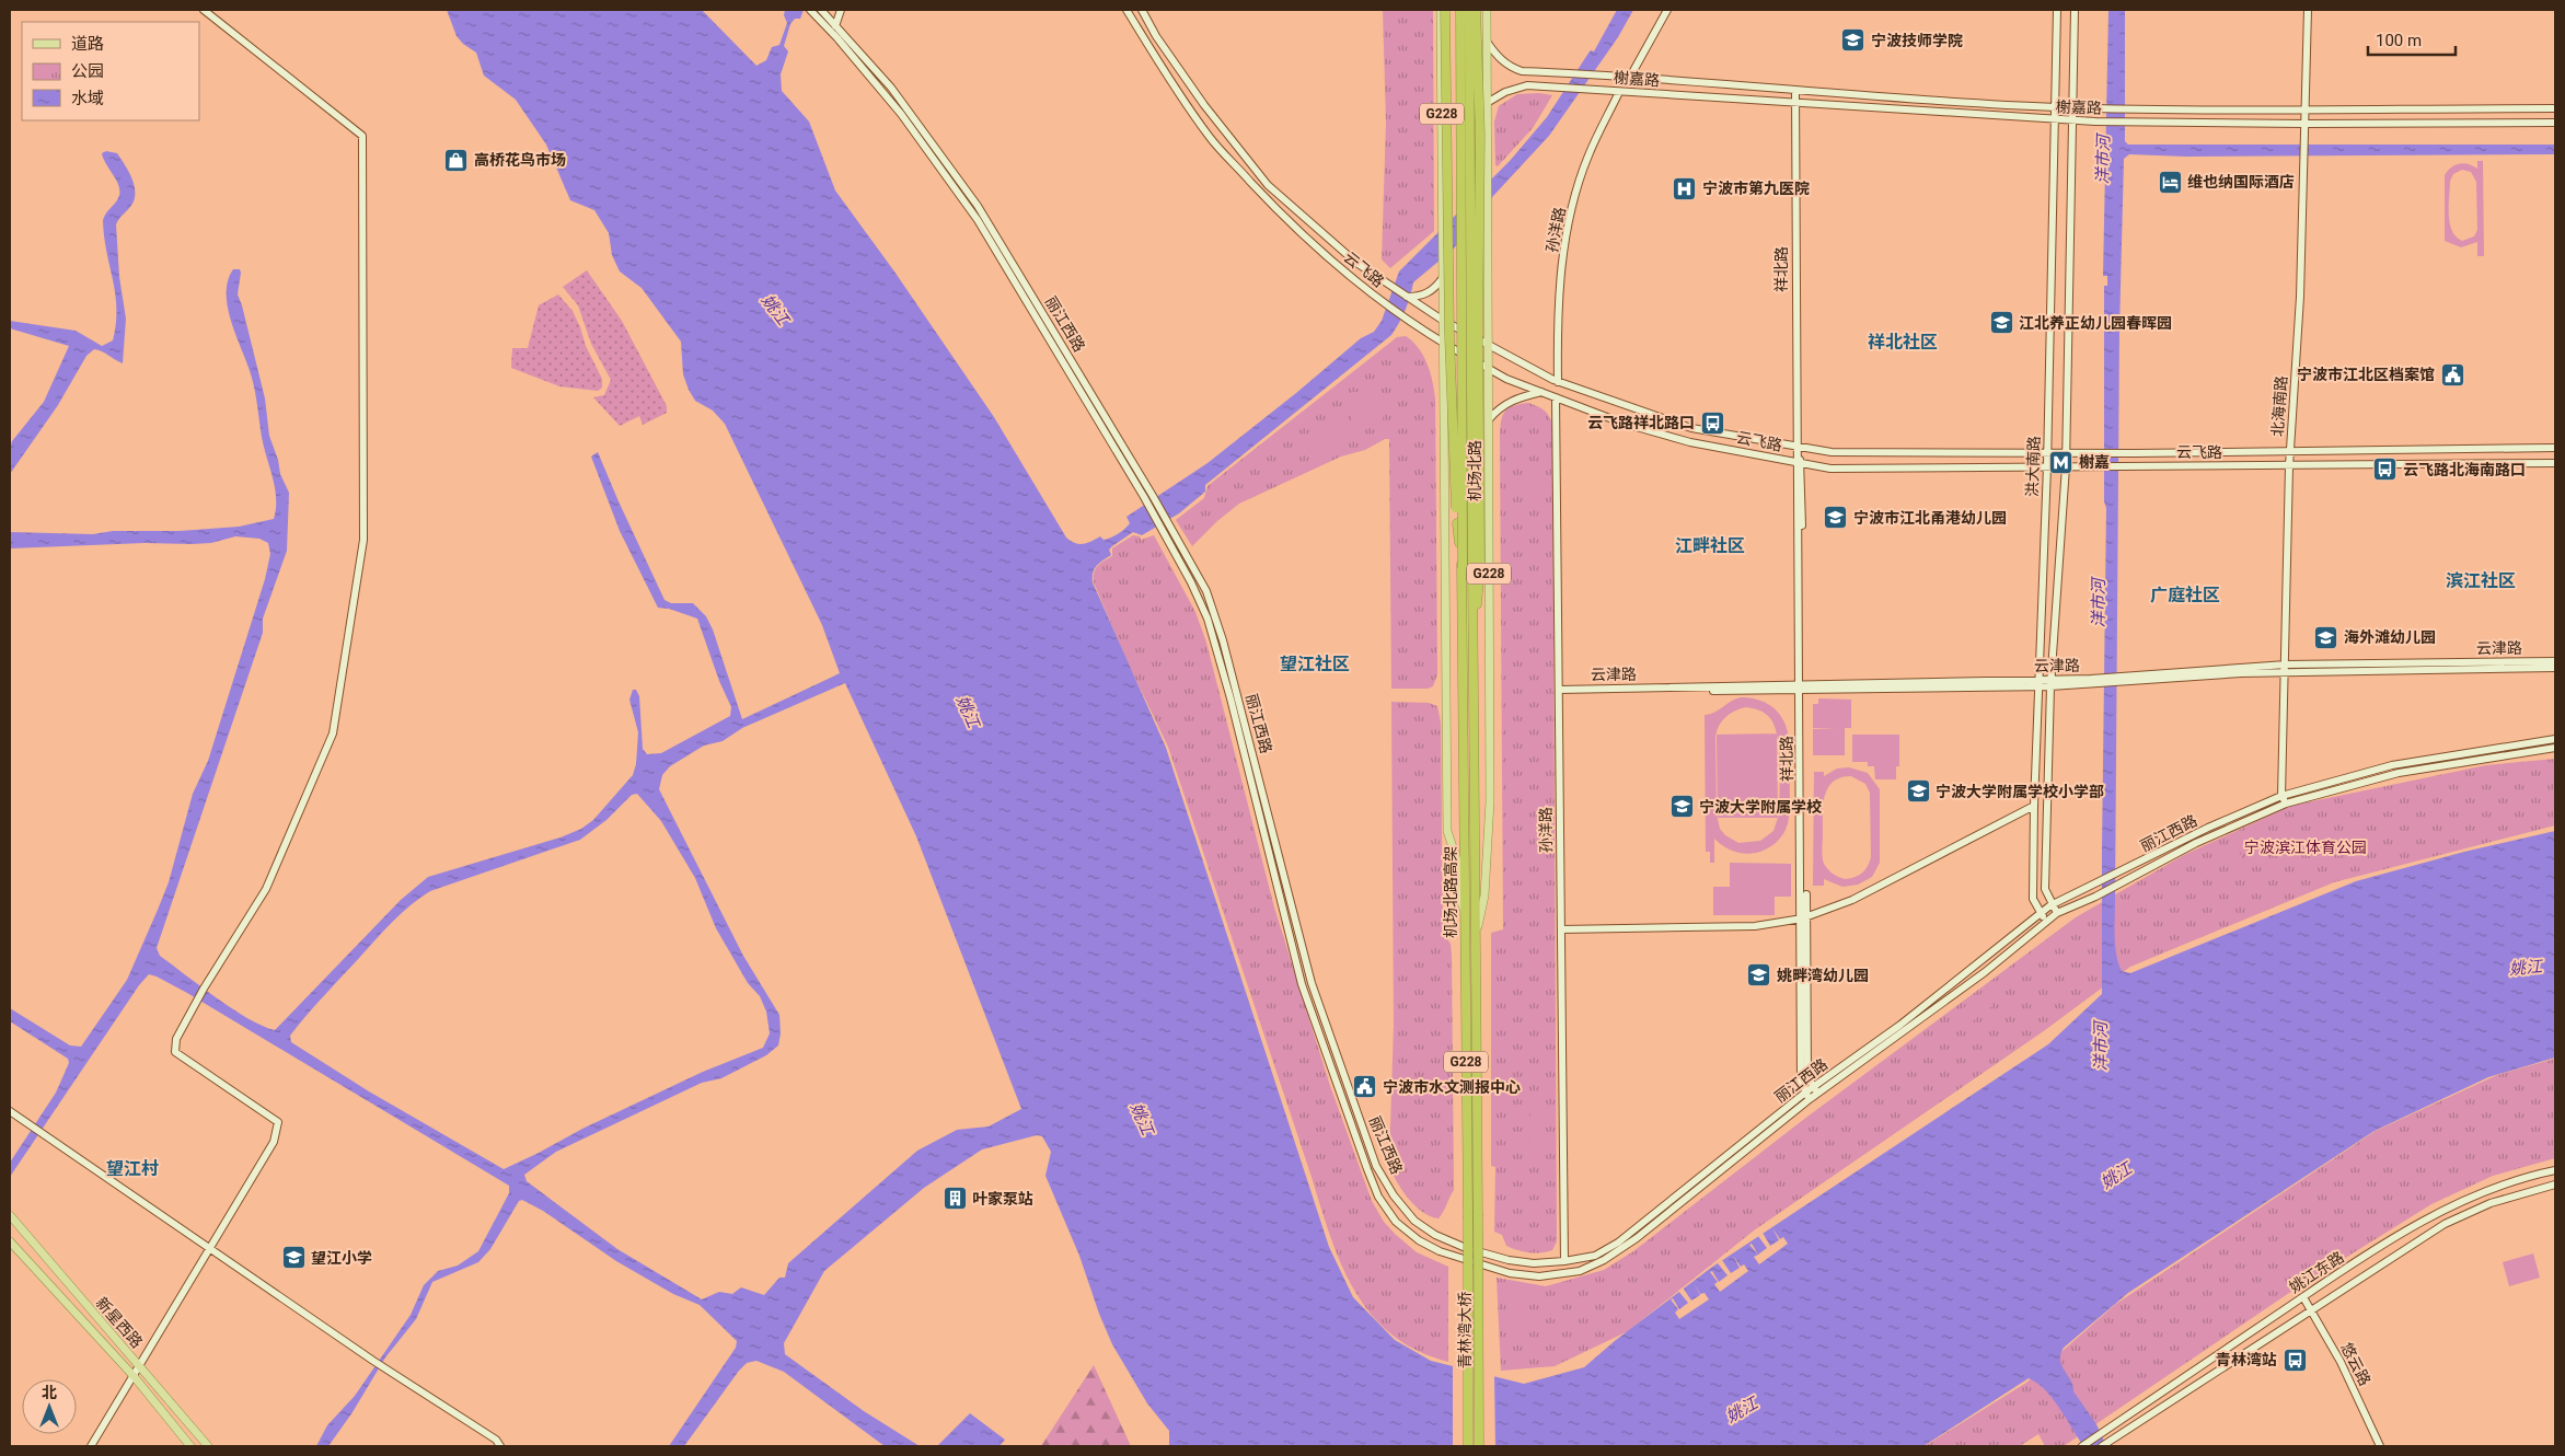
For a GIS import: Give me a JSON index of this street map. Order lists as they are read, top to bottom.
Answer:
{
  "streets": {
    "highway": [
      "G228",
      "机场北路",
      "机场北路高架",
      "青林湾大桥"
    ],
    "main road": [
      "榭嘉路",
      "孙洋路",
      "云飞路",
      "祥北路",
      "丽江西路",
      "北海南路",
      "洪大南路",
      "云津路",
      "姚江东路",
      "新星西路",
      "悠云路"
    ]
  },
  "crossings": [
    ["榭嘉路", "孙洋路"],
    ["榭嘉路", "祥北路"],
    ["榭嘉路", "北海南路"],
    ["榭嘉路", "洪大南路"],
    ["榭嘉路", "机场北路"],
    ["孙洋路", "云飞路"],
    ["孙洋路", "丽江西路"],
    ["孙洋路", "云津路"],
    ["云飞路", "祥北路"],
    ["云飞路", "北海南路"],
    ["云飞路", "洪大南路"],
    ["云飞路", "机场北路"],
    ["祥北路", "丽江西路"],
    ["祥北路", "云津路"],
    ["丽江西路", "北海南路"],
    ["丽江西路", "洪大南路"],
    ["北海南路", "云津路"],
    ["洪大南路", "云津路"],
    ["机场北路", "机场北路高架"],
    ["机场北路高架", "青林湾大桥"],
    ["姚江东路", "悠云路"]
  ],
  "districts": [
    "祥北社区",
    "江畔社区",
    "滨江社区",
    "广庭社区",
    "望江社区",
    "望江村"
  ],
  "water": ["洋市河", "姚江"],
  "parks": ["宁波滨江体育公园"],
  "places": {
    "school or university": [
      "宁波技师学院",
      "江北养正幼儿园春晖园",
      "宁波市江北甬港幼儿园",
      "海外滩幼儿园",
      "宁波大学附属学校小学部",
      "宁波大学附属学校",
      "姚畔湾幼儿园",
      "望江小学"
    ],
    "shop": ["高桥花鸟市场"],
    "hotel": ["维也纳国际酒店"],
    "hospital": ["宁波市第九医院"],
    "public building": ["宁波市江北区档案馆", "宁波市水文测报中心"],
    "bus stop": ["云飞路祥北路口", "云飞路北海南路口", "青林湾站"],
    "metro station": ["榭嘉"],
    "building": ["叶家泵站"]
  },
  "legend": ["道路", "公园", "水域"],
  "scale_bar": "100 m",
  "north": "top"
}
